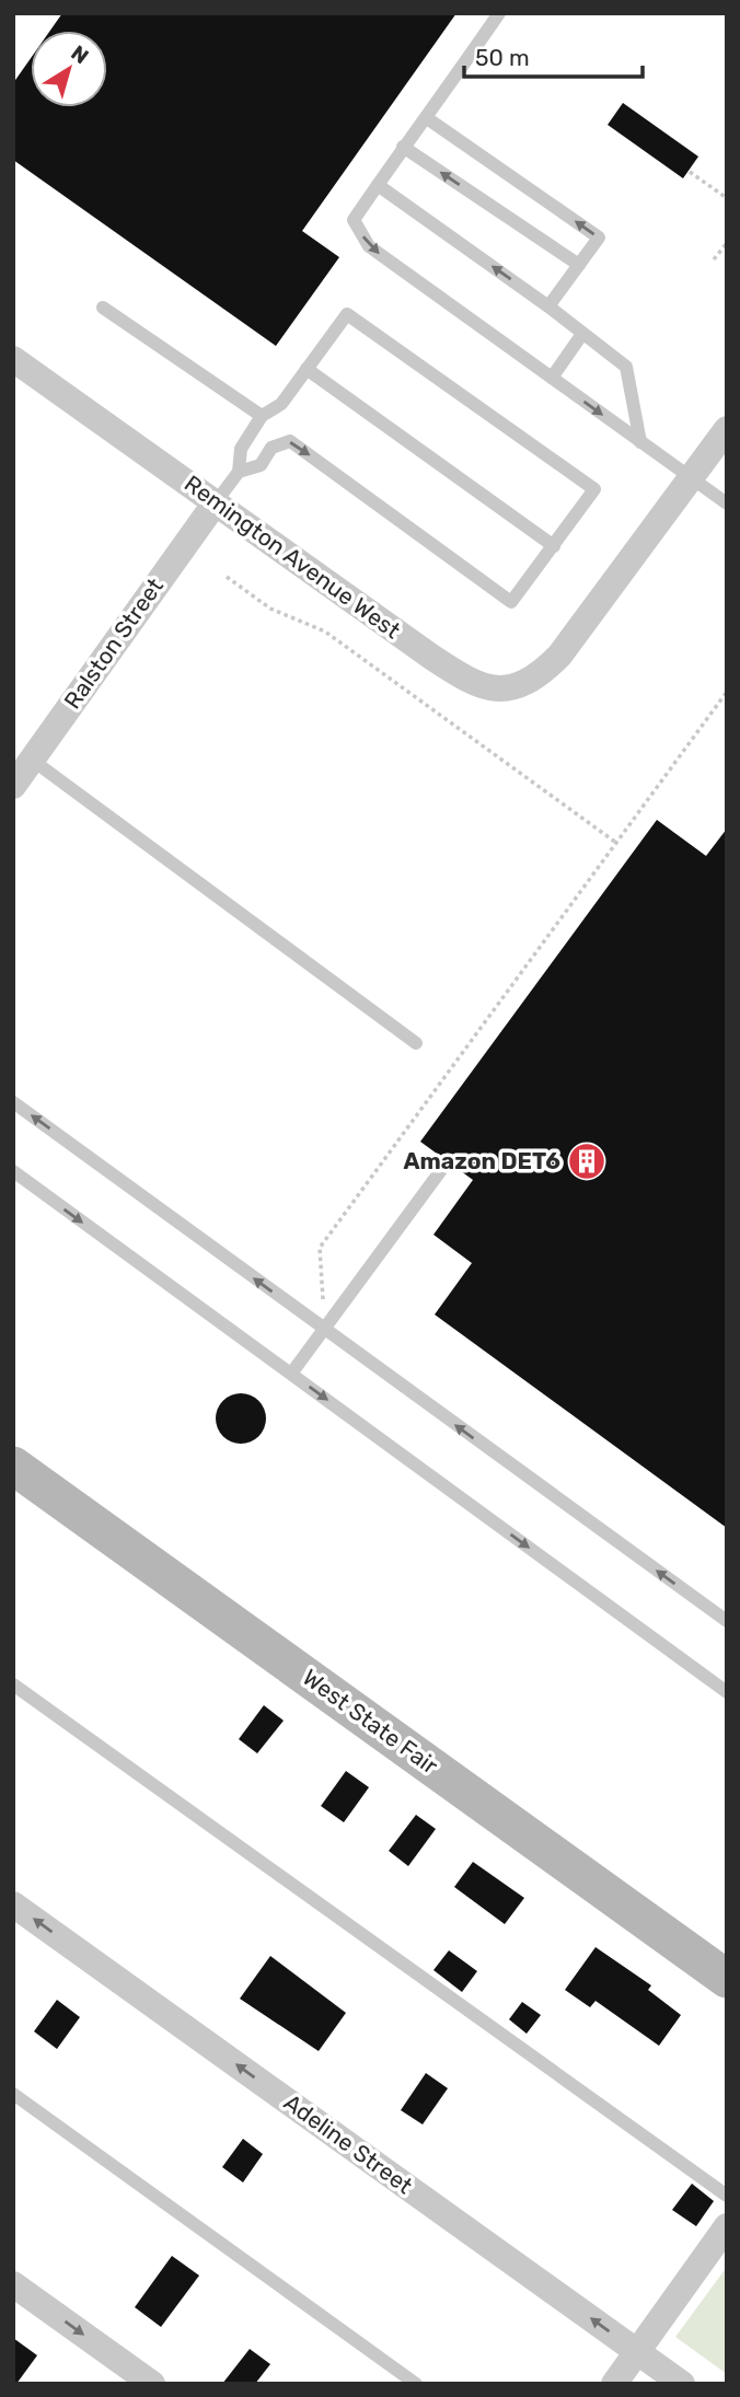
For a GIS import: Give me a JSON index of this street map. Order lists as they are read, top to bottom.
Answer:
{
  "streets": {
    "street": [
      "Remington Avenue West",
      "Ralston Street",
      "West State Fair",
      "Adeline Street"
    ]
  },
  "crossings": [
    ["Remington Avenue West", "Ralston Street"]
  ],
  "one_way": ["Adeline Street"],
  "places": {
    "building": ["Amazon DET6"]
  },
  "scale_bar": "50 m",
  "north": "top right"
}
